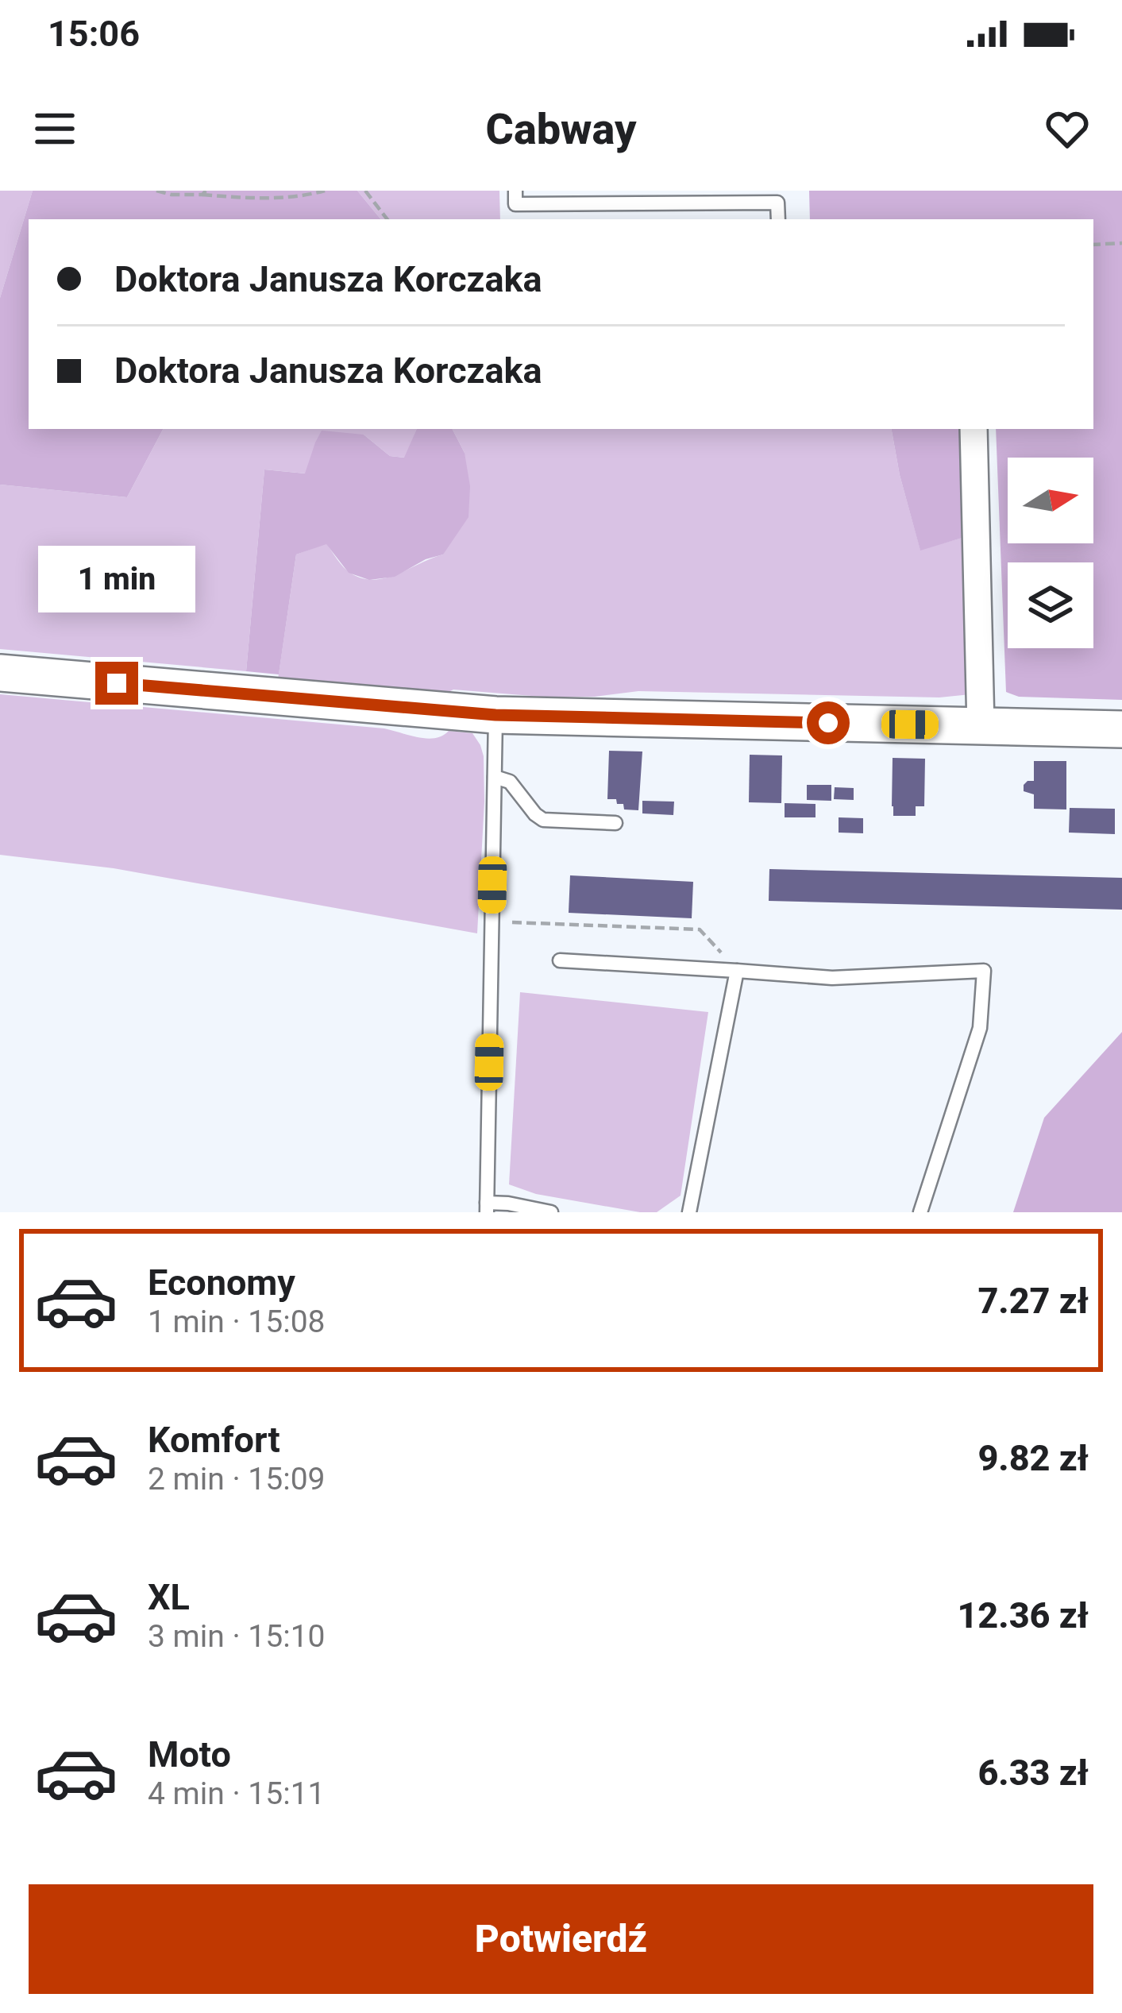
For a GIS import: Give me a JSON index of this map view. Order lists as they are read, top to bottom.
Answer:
{
  "north": "right",
  "page": {
    "status": "15:06",
    "header": "Cabway",
    "banner": ["Doktora Janusza Korczaka", "Doktora Janusza Korczaka"],
    "bubble": "1 min",
    "list": [
      {
        "name": "Economy",
        "note": "1 min · 15:08",
        "value": "7.27 zł"
      },
      {
        "name": "Komfort",
        "note": "2 min · 15:09",
        "value": "9.82 zł"
      },
      {
        "name": "XL",
        "note": "3 min · 15:10",
        "value": "12.36 zł"
      },
      {
        "name": "Moto",
        "note": "4 min · 15:11",
        "value": "6.33 zł"
      }
    ],
    "buttons": "Potwierdź"
  }
}
